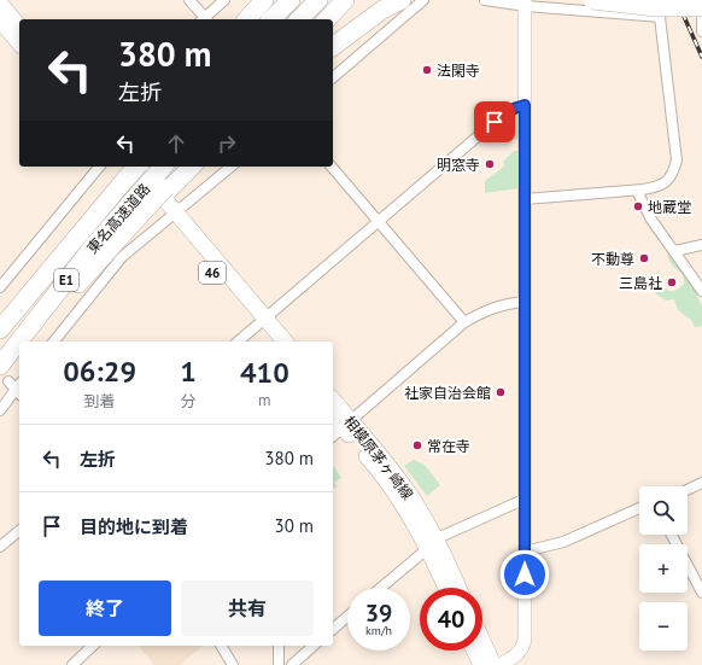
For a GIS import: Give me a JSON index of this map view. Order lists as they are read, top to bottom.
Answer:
{
  "streets": {
    "highway": ["東名高速道路", "E1"],
    "main road": ["46", "相模原茅ヶ崎線"]
  },
  "crossings": [
    ["東名高速道路", "46"]
  ],
  "places": [
    "法閑寺",
    "明窓寺",
    "地蔵堂",
    "不動尊",
    "三島社",
    "社家自治会館",
    "常在寺"
  ],
  "page": {
    "turn": ["380 m", "左折"],
    "eta": [
      "06:29",
      "到着",
      "1",
      "分",
      "410",
      "m"
    ],
    "list": [
      {
        "name": "左折",
        "value": "380 m"
      },
      {
        "name": "目的地に到着",
        "value": "30 m"
      }
    ],
    "map_buttons": ["+", "−"],
    "buttons": ["終了", "共有"],
    "speed": "39 km/h",
    "limit": "40"
  }
}
